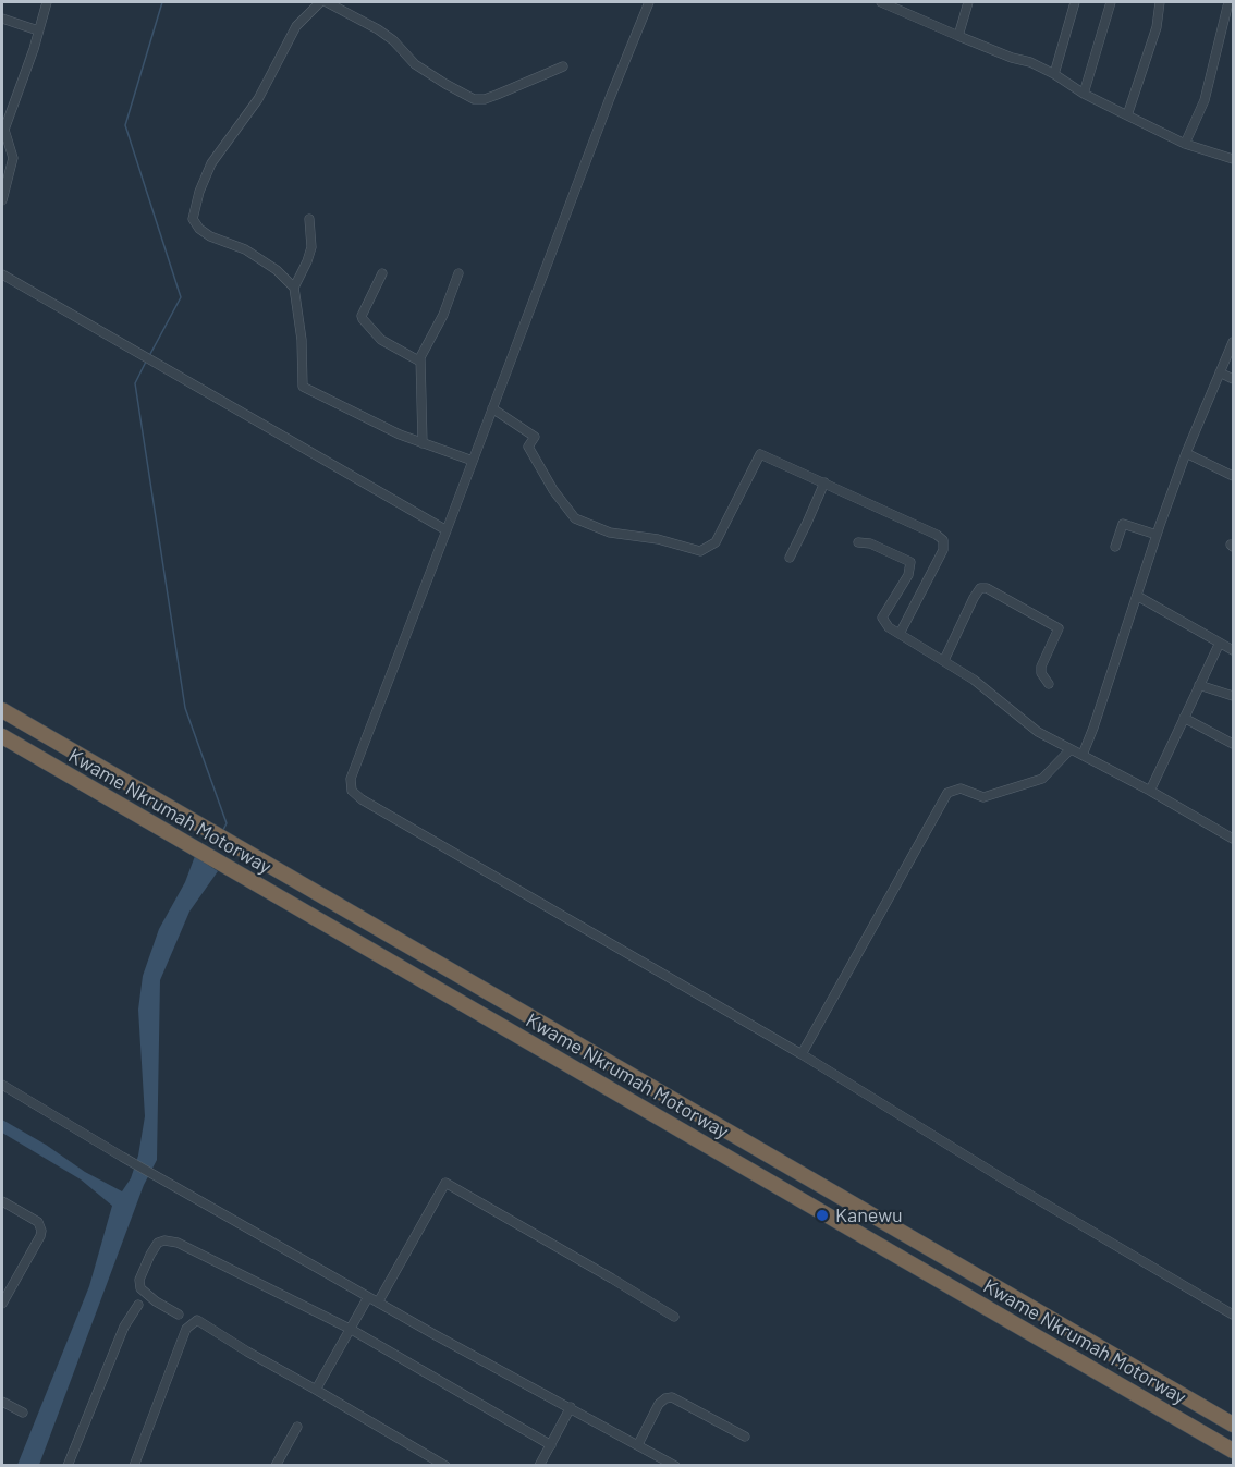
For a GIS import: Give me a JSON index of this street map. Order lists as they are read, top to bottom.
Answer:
{
  "streets": {
    "highway": ["Kwame Nkrumah Motorway"]
  },
  "places": ["Kanewu"]
}
